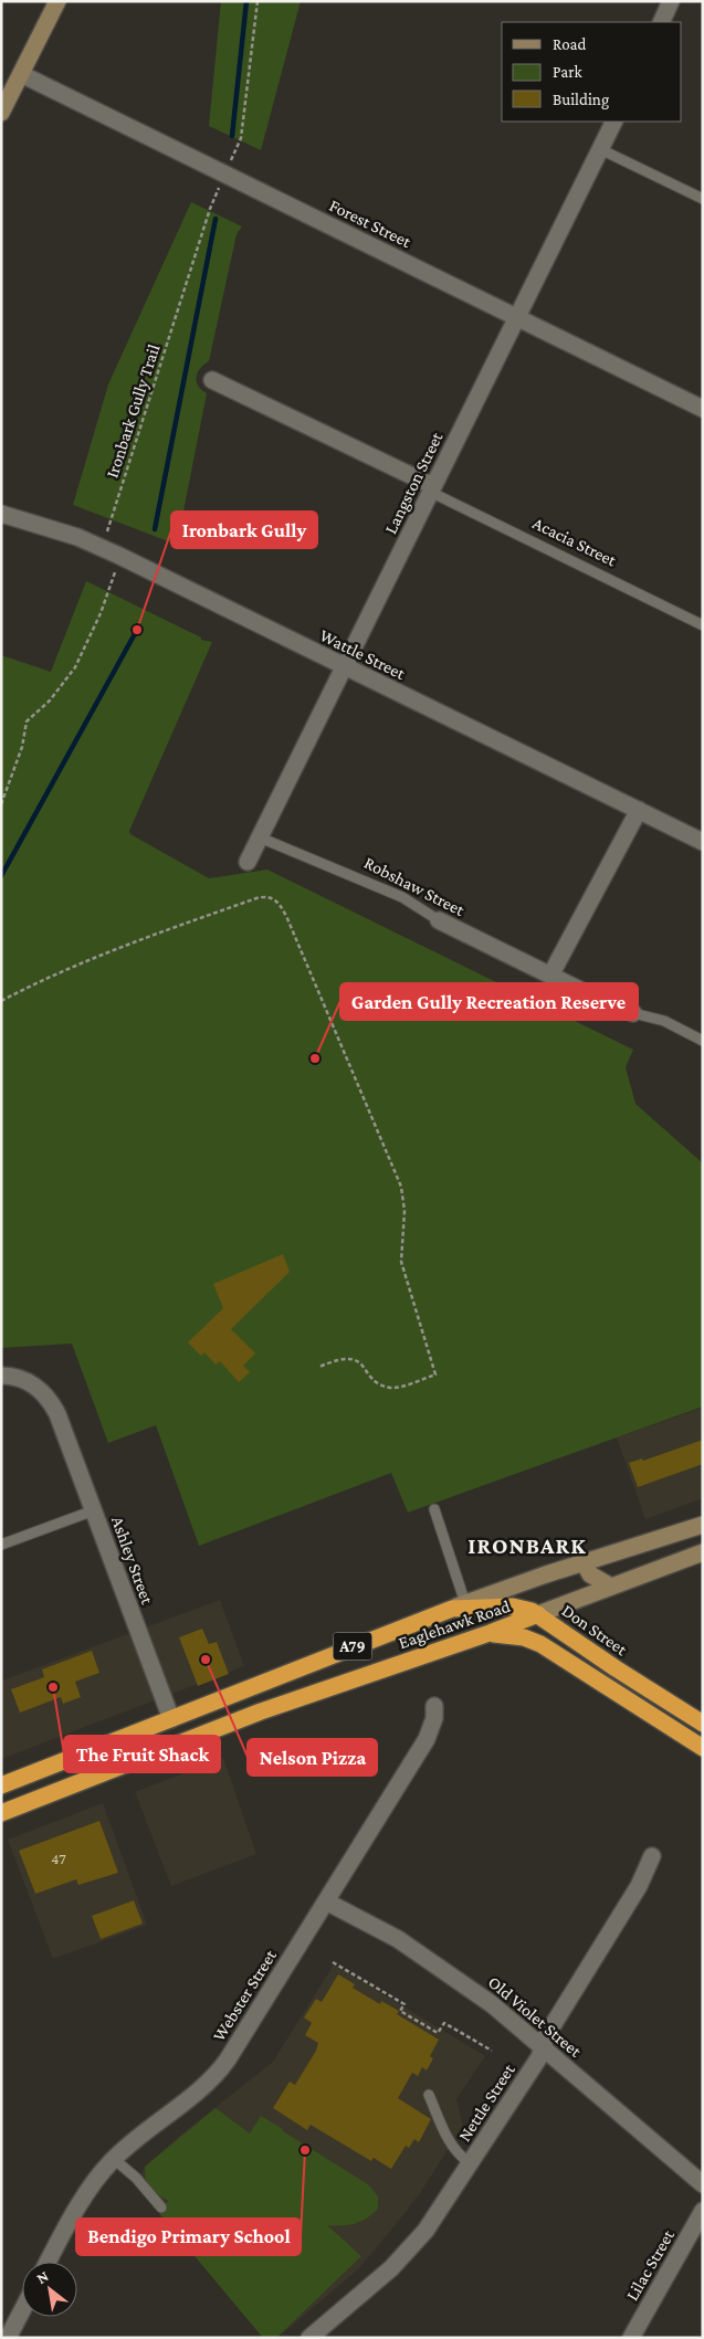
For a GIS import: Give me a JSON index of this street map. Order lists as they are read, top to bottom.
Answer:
{
  "streets": {
    "highway": [
      "Ashley Street",
      "Eaglehawk Road",
      "Don Street",
      "A79"
    ],
    "street": [
      "Forest Street",
      "Langston Street",
      "Acacia Street",
      "Wattle Street",
      "Robshaw Street",
      "Webster Street",
      "Old Violet Street",
      "Nettle Street",
      "Lilac Street"
    ],
    "path": ["Ironbark Gully Trail"]
  },
  "crossings": [
    ["Forest Street", "Ironbark Gully Trail"],
    ["Forest Street", "Langston Street"],
    ["Ironbark Gully Trail", "Wattle Street"],
    ["Langston Street", "Acacia Street"],
    ["Langston Street", "Wattle Street"],
    ["Langston Street", "Robshaw Street"],
    ["Ashley Street", "Eaglehawk Road"],
    ["Eaglehawk Road", "Don Street"],
    ["Eaglehawk Road", "A79"],
    ["Webster Street", "Old Violet Street"],
    ["Old Violet Street", "Nettle Street"]
  ],
  "districts": ["IRONBARK"],
  "places": [
    "Ironbark Gully",
    "Garden Gully Recreation Reserve",
    "Nelson Pizza",
    "The Fruit Shack",
    "Bendigo Primary School"
  ],
  "house_numbers": ["47"],
  "legend": ["Road", "Park", "Building"],
  "north": "top left"
}
